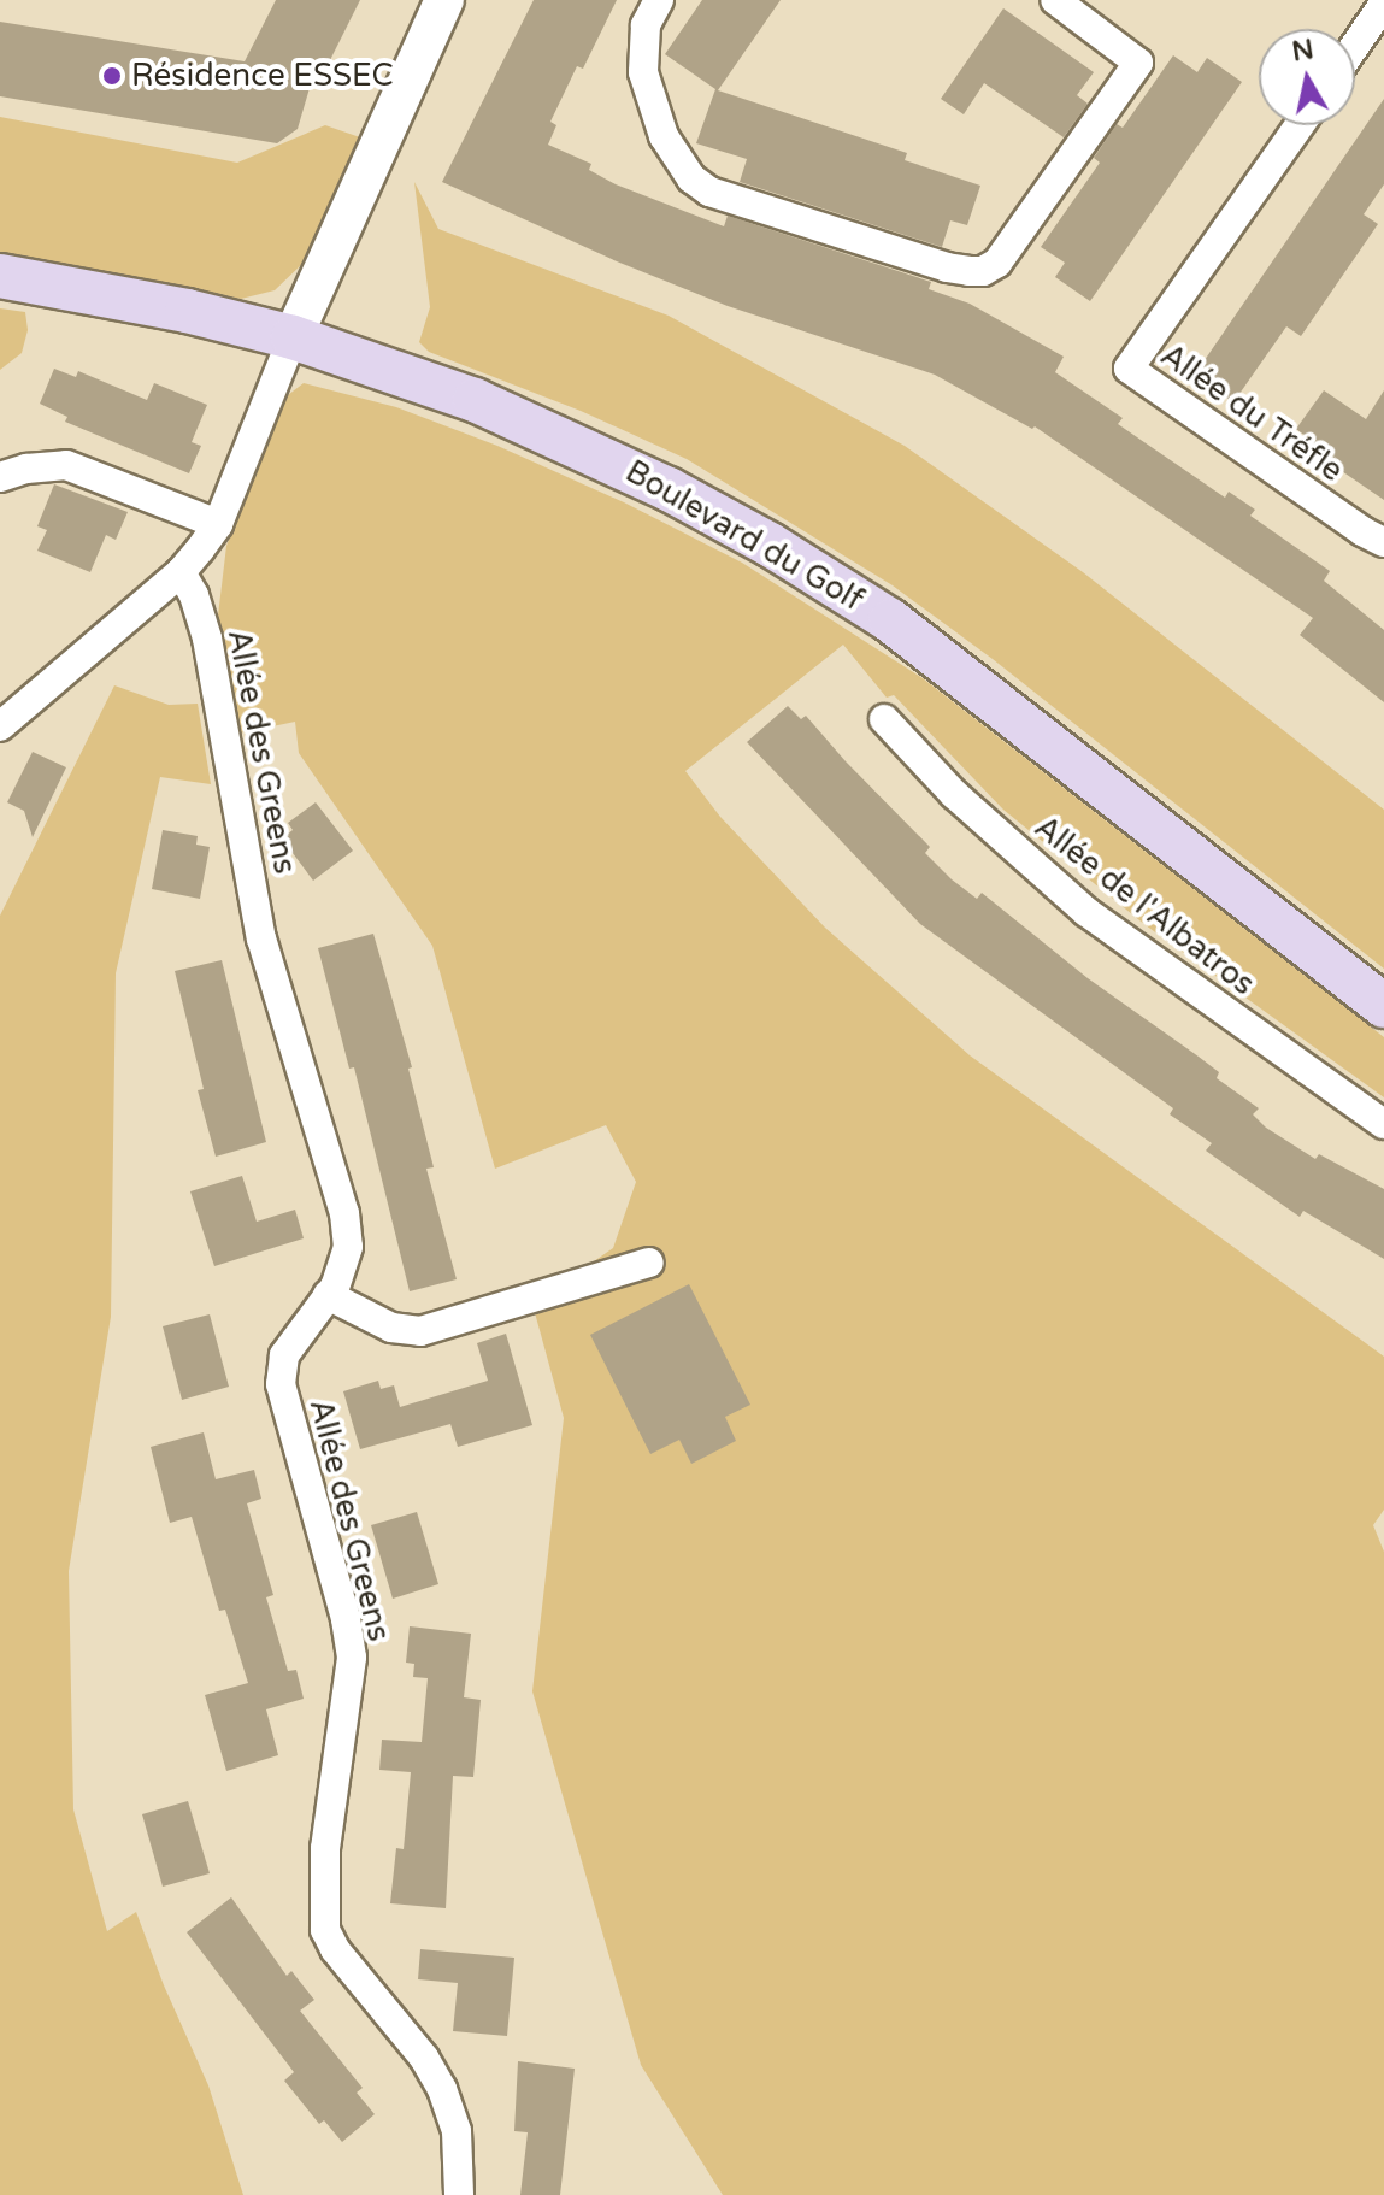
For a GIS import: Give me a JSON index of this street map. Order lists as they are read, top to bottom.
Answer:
{
  "streets": {
    "main road": ["Boulevard du Golf"],
    "street": ["Allée du Tréfle", "Allée des Greens", "Allée de l'Albatros"]
  },
  "places": ["Résidence ESSEC"],
  "north": "top"
}
